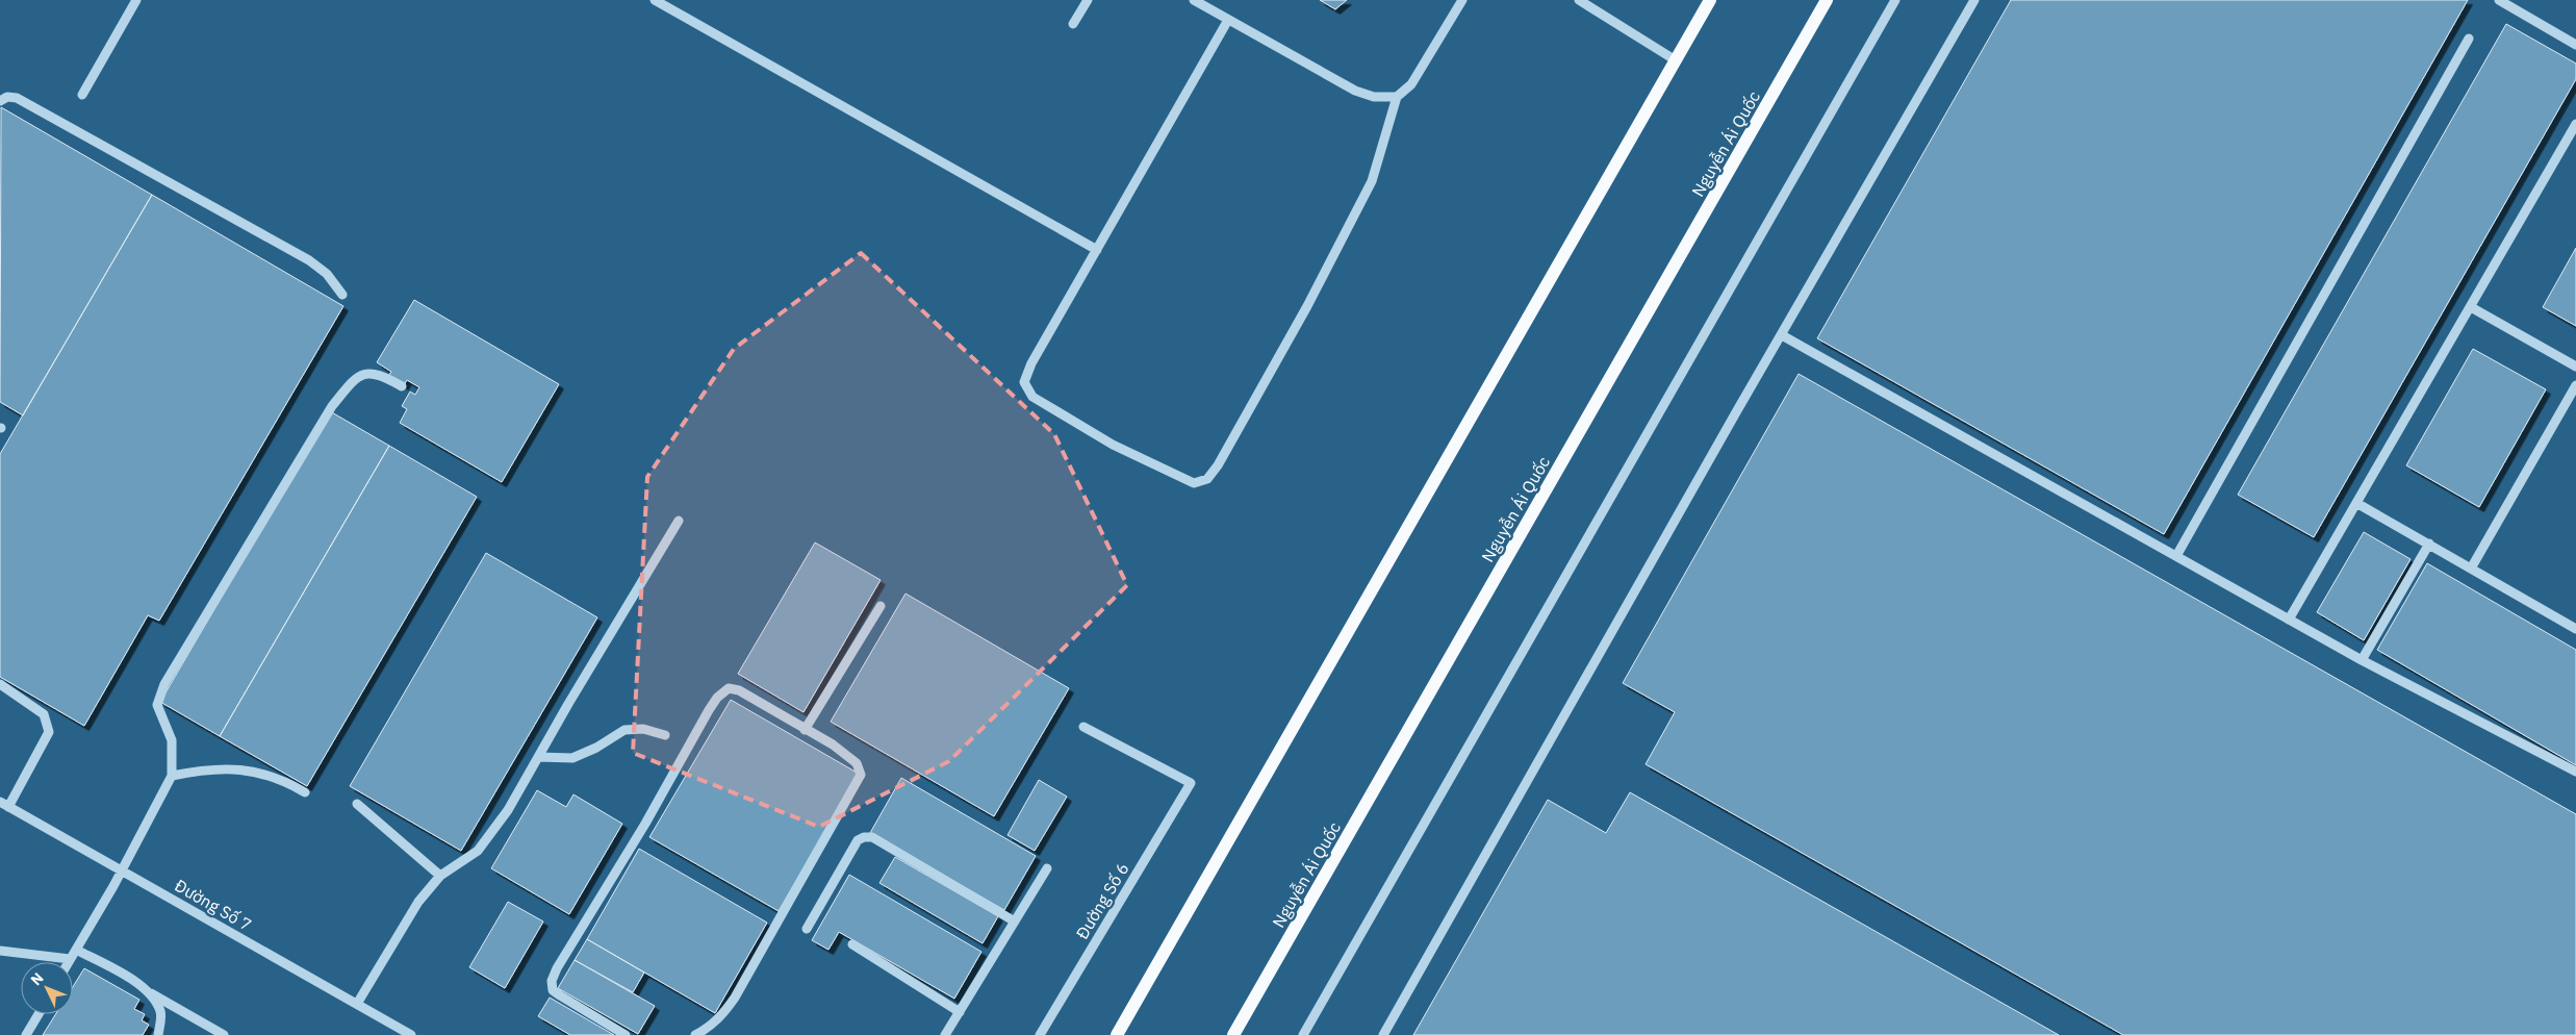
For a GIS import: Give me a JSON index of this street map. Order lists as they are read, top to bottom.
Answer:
{
  "streets": {
    "main road": ["Nguyễn Ái Quốc"],
    "street": ["Đường Số 6", "Đường Số 7"]
  },
  "north": "top left"
}
